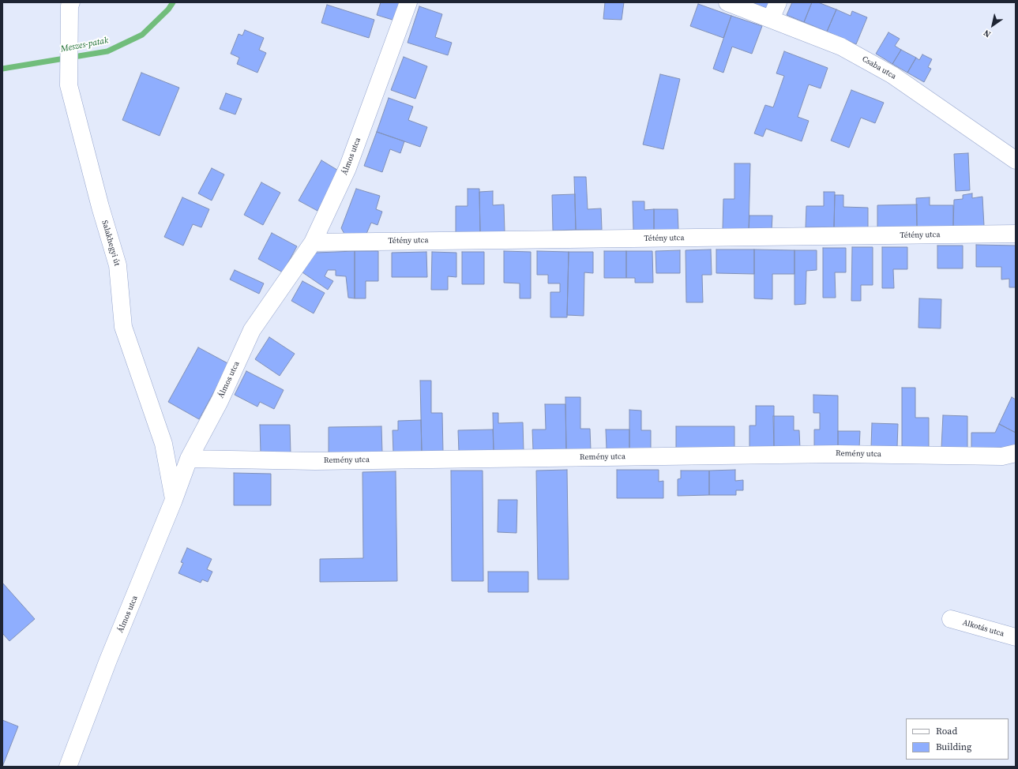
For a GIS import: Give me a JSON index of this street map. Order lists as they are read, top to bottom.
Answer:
{
  "streets": {
    "street": [
      "Csaba utca",
      "Álmos utca",
      "Tétény utca",
      "Salakhegyi út",
      "Remény utca",
      "Alkotás utca"
    ]
  },
  "crossings": [
    ["Álmos utca", "Tétény utca"],
    ["Álmos utca", "Salakhegyi út"],
    ["Álmos utca", "Remény utca"]
  ],
  "water": ["Meszes-patak"],
  "legend": ["Road", "Building"],
  "north": "bottom left"
}
